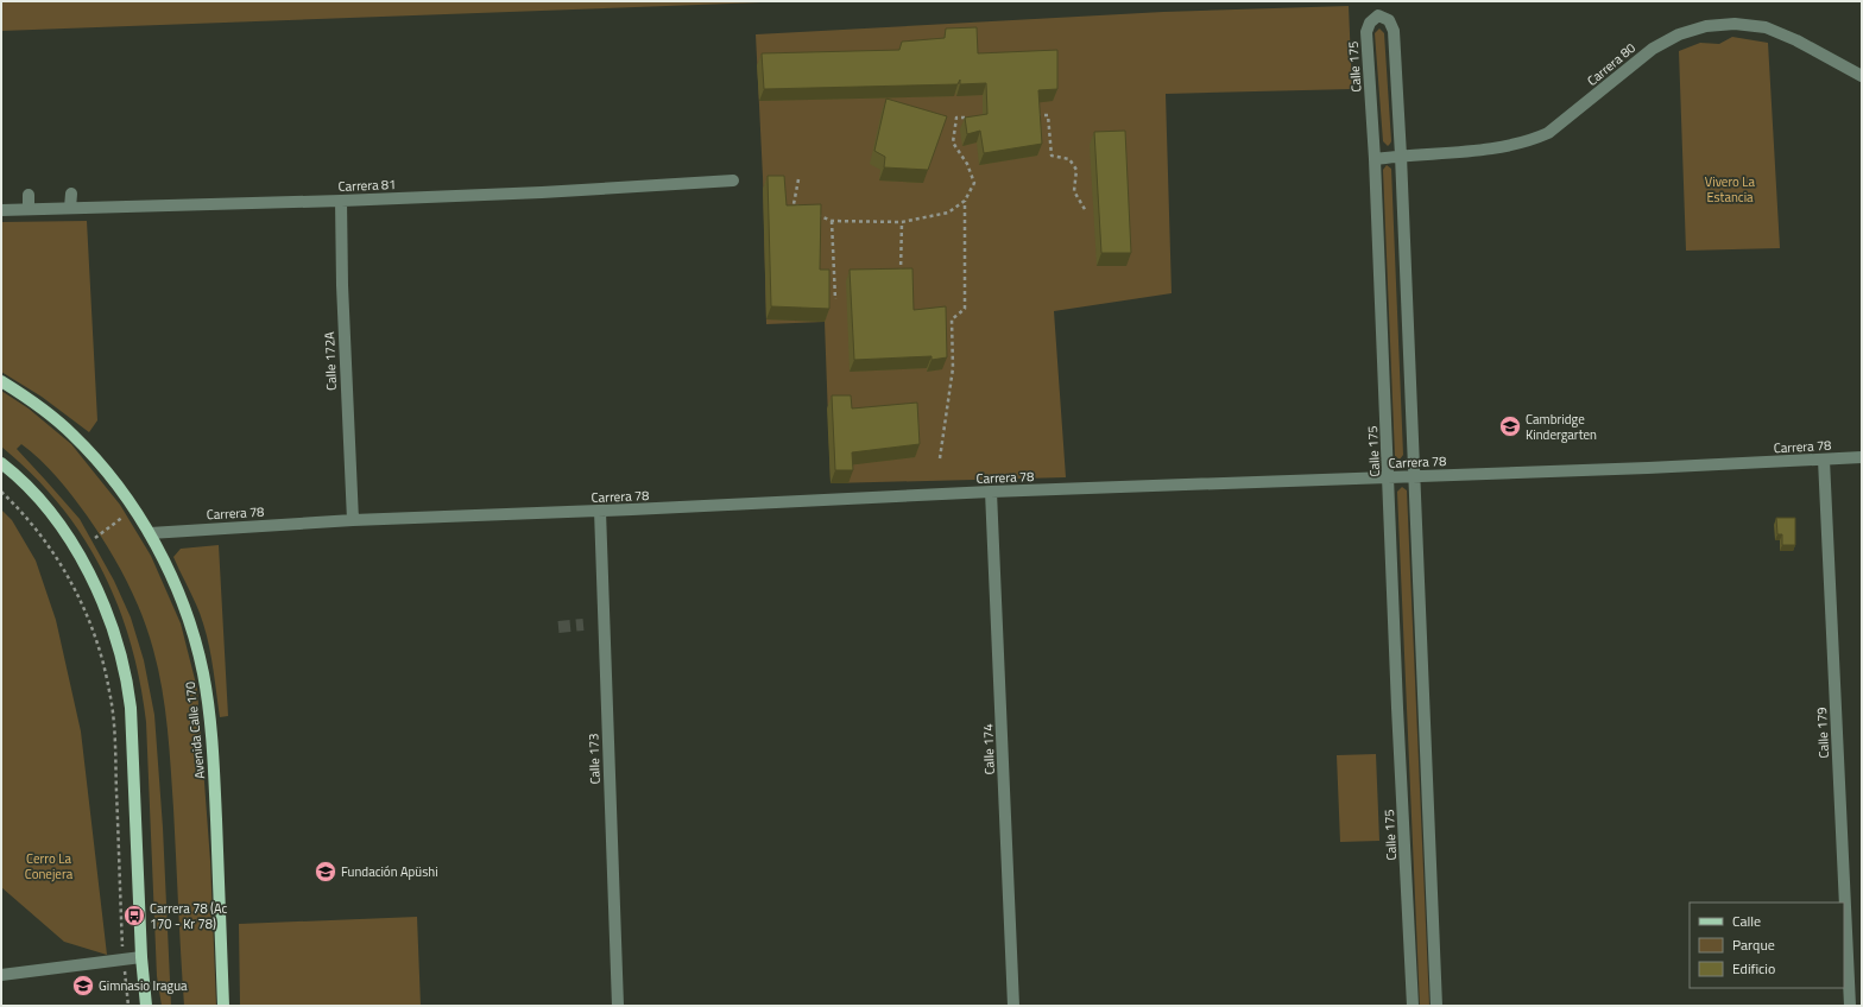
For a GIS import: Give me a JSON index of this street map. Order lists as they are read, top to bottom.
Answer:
{
  "streets": {
    "main road": ["Avenida Calle 170"],
    "street": [
      "Carrera 80",
      "Calle 175",
      "Carrera 81",
      "Calle 172A",
      "Carrera 78",
      "Calle 179",
      "Calle 174",
      "Calle 173"
    ]
  },
  "crossings": [
    ["Carrera 80", "Calle 175"],
    ["Calle 175", "Carrera 78"],
    ["Carrera 81", "Calle 172A"],
    ["Calle 172A", "Carrera 78"],
    ["Carrera 78", "Avenida Calle 170"],
    ["Carrera 78", "Calle 179"],
    ["Carrera 78", "Calle 174"],
    ["Carrera 78", "Calle 173"]
  ],
  "parks": ["Vivero La Estancia", "Cerro La Conejera"],
  "places": {
    "school or university": ["Cambridge Kindergarten", "Fundación Apüshi", "Gimnasio Iragua"],
    "bus stop": ["Carrera 78 (Ac 170 - Kr 78)"]
  },
  "legend": ["Calle", "Parque", "Edificio"]
}
